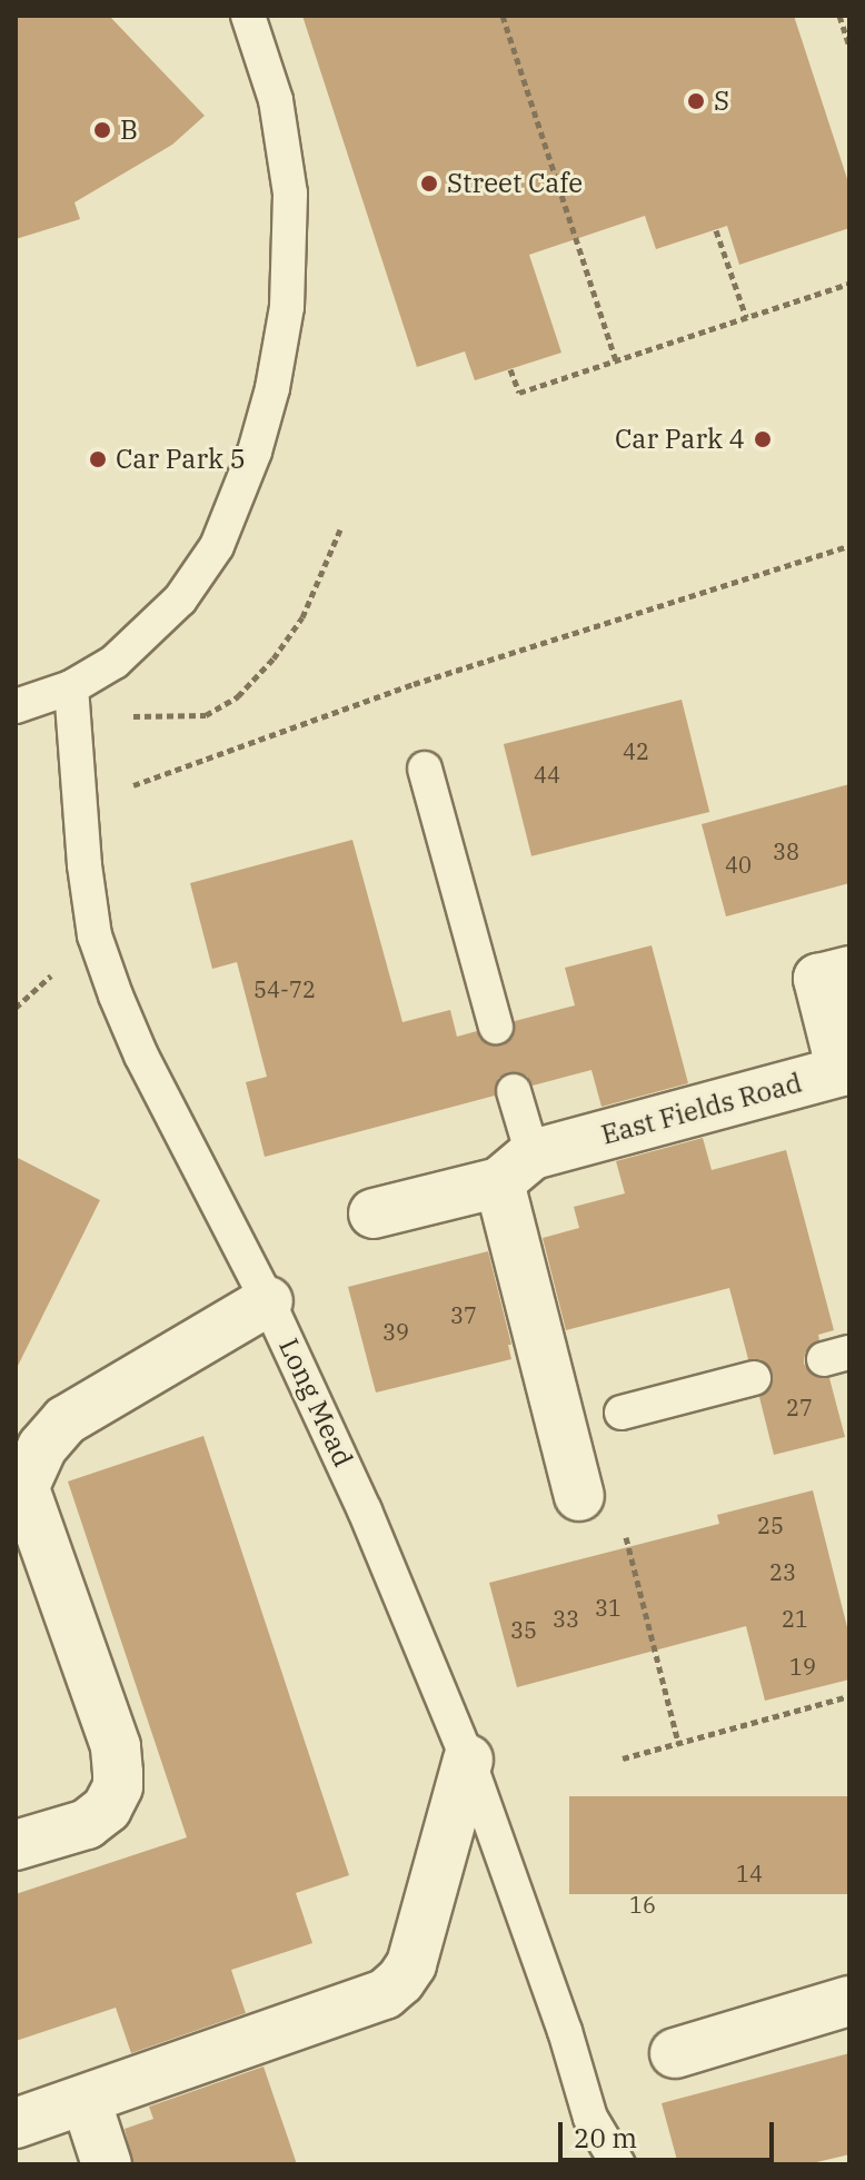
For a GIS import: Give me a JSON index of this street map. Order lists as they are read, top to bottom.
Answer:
{
  "streets": {
    "street": ["East Fields Road"],
    "lane": ["Long Mead"]
  },
  "places": [
    "S",
    "B",
    "Street Cafe",
    "Car Park 4",
    "Car Park 5"
  ],
  "house_numbers": [
    "42",
    "44",
    "38",
    "40",
    "54-72",
    "37",
    "39",
    "27",
    "25",
    "23",
    "31",
    "33",
    "21",
    "35",
    "19",
    "14",
    "16"
  ],
  "scale_bar": "20 m"
}
